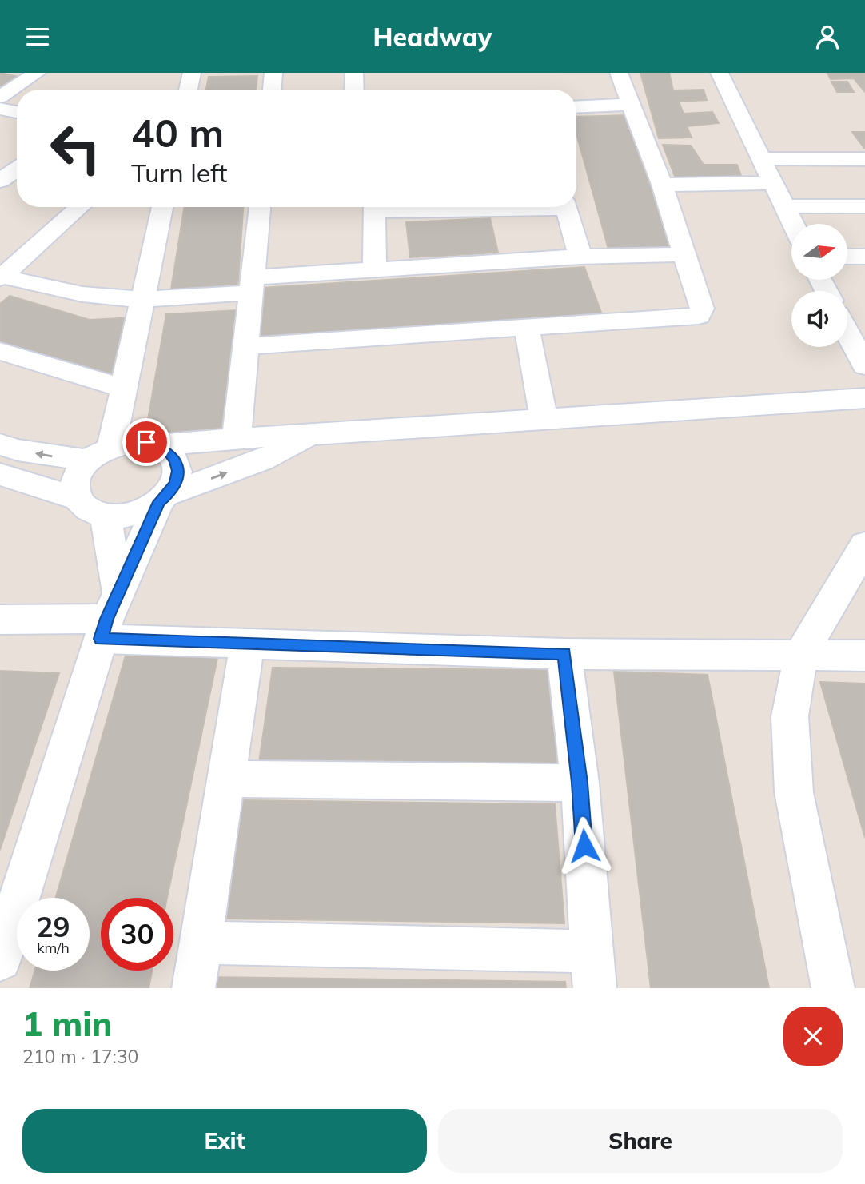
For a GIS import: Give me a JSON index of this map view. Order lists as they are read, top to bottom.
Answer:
{
  "north": "right",
  "page": {
    "header": "Headway",
    "turn": ["40 m", "Turn left"],
    "speed": "29 km/h",
    "limit": "30",
    "heading": ["1 min", "210 m · 17:30"],
    "buttons": ["Exit", "Share"]
  }
}
